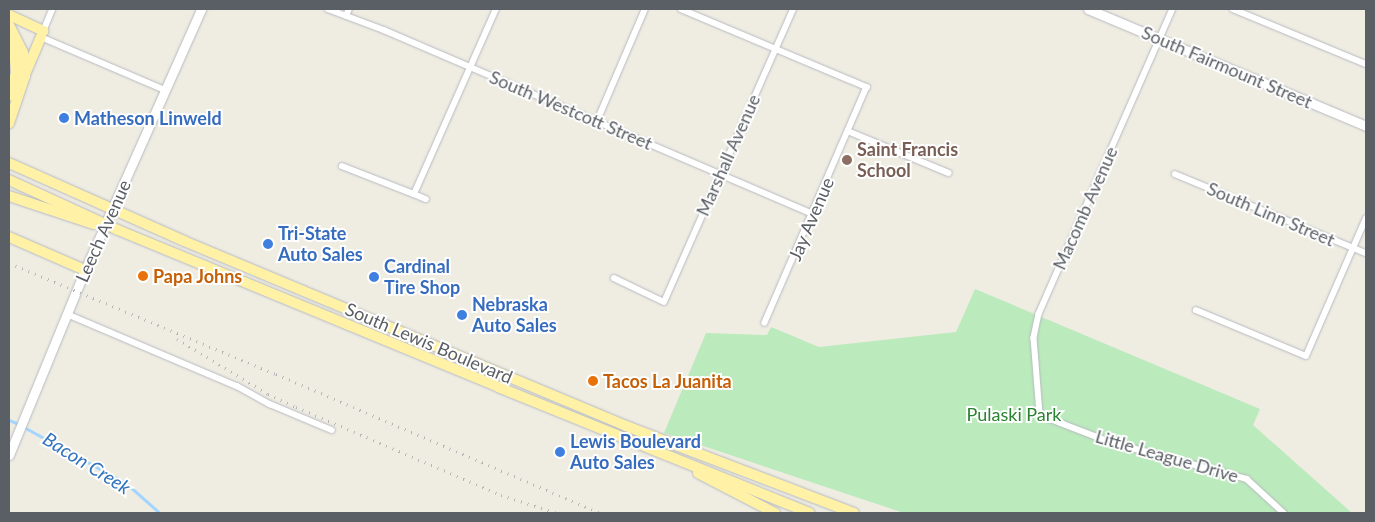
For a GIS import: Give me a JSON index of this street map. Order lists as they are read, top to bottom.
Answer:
{
  "streets": {
    "main road": ["South Lewis Boulevard"],
    "street": [
      "South Fairmount Street",
      "South Westcott Street",
      "Marshall Avenue",
      "Macomb Avenue",
      "South Linn Street",
      "Jay Avenue",
      "Leech Avenue",
      "Little League Drive"
    ]
  },
  "crossings": [
    ["South Fairmount Street", "Macomb Avenue"],
    ["South Westcott Street", "Marshall Avenue"],
    ["South Westcott Street", "Jay Avenue"],
    ["Marshall Avenue", "Jay Avenue"],
    ["Macomb Avenue", "Little League Drive"],
    ["Leech Avenue", "South Lewis Boulevard"]
  ],
  "water": ["Bacon Creek"],
  "parks": ["Pulaski Park"],
  "places": [
    "Matheson Linweld",
    "Saint Francis School",
    "Tri-State Auto Sales",
    "Papa Johns",
    "Cardinal Tire Shop",
    "Nebraska Auto Sales",
    "Tacos La Juanita",
    "Lewis Boulevard Auto Sales"
  ]
}
